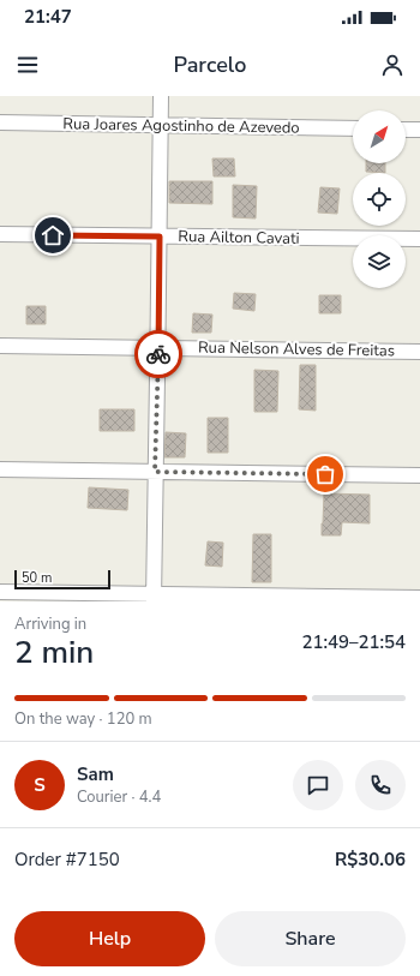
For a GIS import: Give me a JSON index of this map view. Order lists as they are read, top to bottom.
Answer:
{
  "streets": {
    "street": ["Rua Joares Agostinho de Azevedo", "Rua Ailton Cavati", "Rua Nelson Alves de Freitas"]
  },
  "scale_bar": "50 m",
  "north": "top right",
  "page": {
    "status": "21:47",
    "header": "Parcelo",
    "scale": "50 m",
    "heading": ["2 min", "Arriving in", "21:49–21:54"],
    "panel": [
      "Sam",
      "Courier · 4.4",
      "Order #7150",
      "R$30.06"
    ],
    "bar": "On the way · 120 m",
    "round": "S",
    "buttons": ["Help", "Share"]
  }
}
